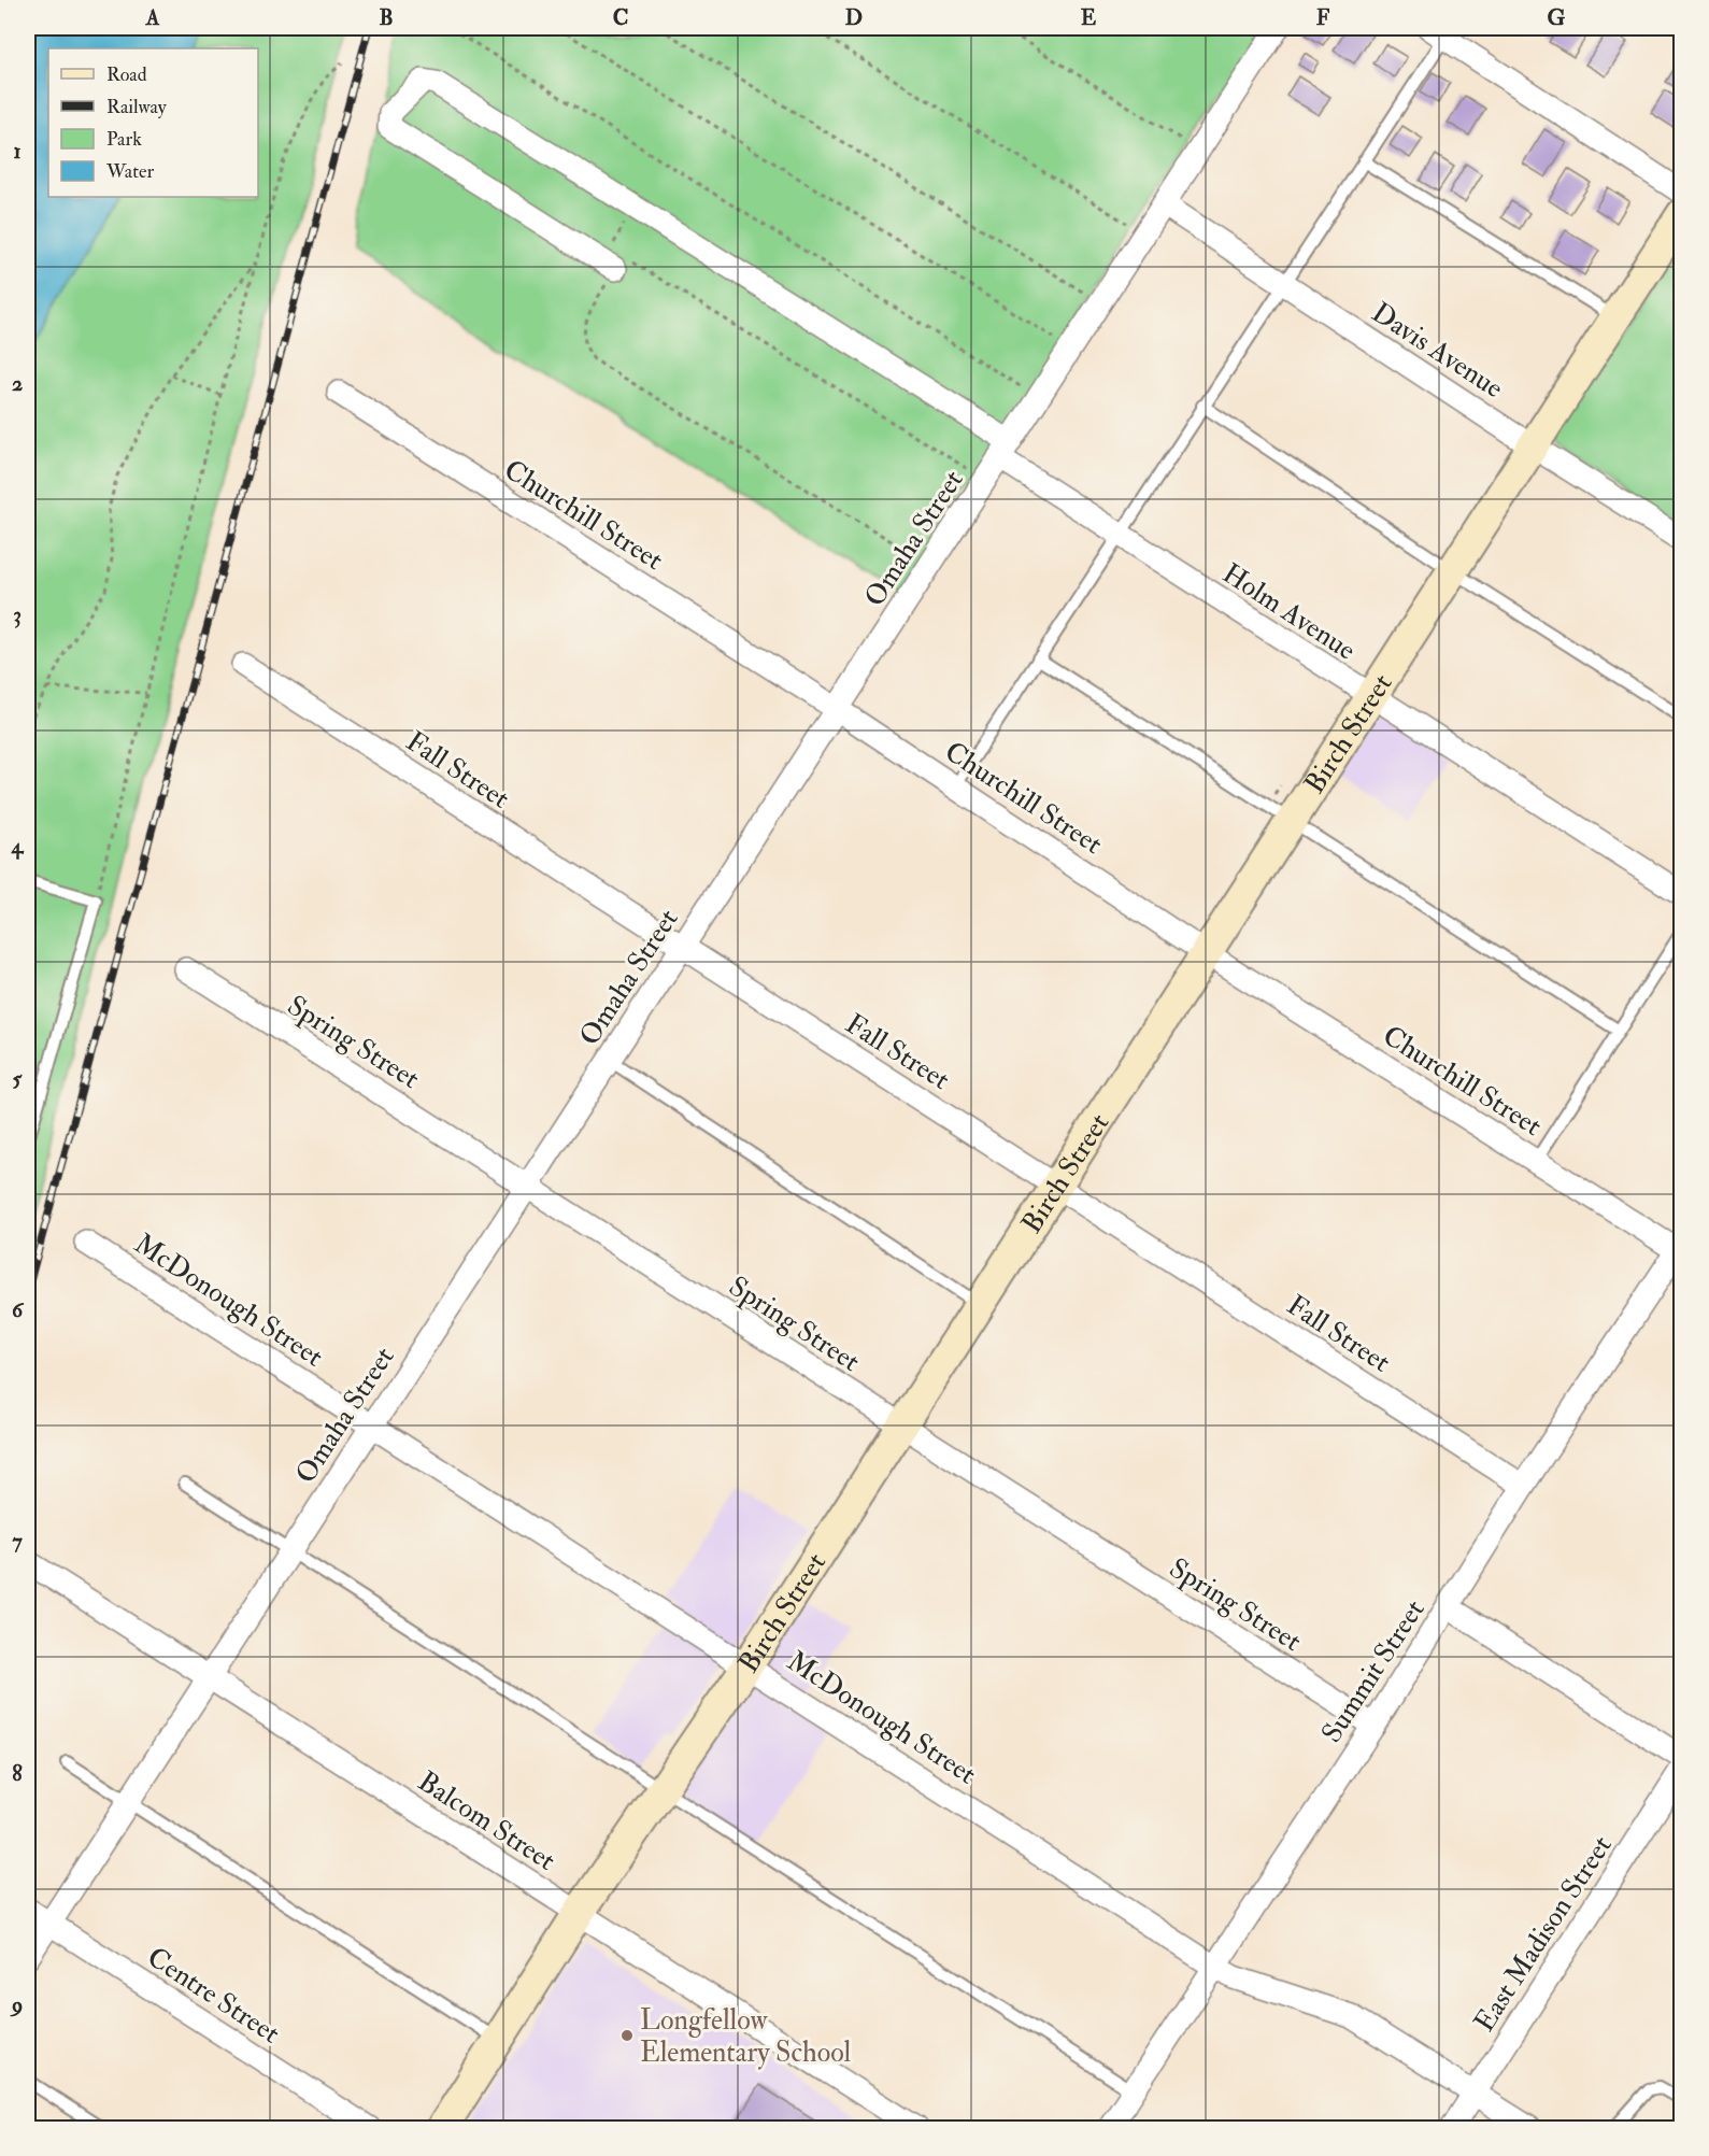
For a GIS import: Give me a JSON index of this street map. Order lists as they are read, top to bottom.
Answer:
{
  "streets": {
    "main road": ["Birch Street"],
    "street": [
      "Davis Avenue",
      "Churchill Street",
      "Omaha Street",
      "Holm Avenue",
      "Fall Street",
      "Spring Street",
      "McDonough Street",
      "Summit Street",
      "Balcom Street",
      "East Madison Street",
      "Centre Street"
    ]
  },
  "crossings": [
    ["Davis Avenue", "Omaha Street"],
    ["Davis Avenue", "Birch Street"],
    ["Churchill Street", "Omaha Street"],
    ["Churchill Street", "Birch Street"],
    ["Churchill Street", "Summit Street"],
    ["Omaha Street", "Holm Avenue"],
    ["Omaha Street", "Fall Street"],
    ["Omaha Street", "Spring Street"],
    ["Omaha Street", "McDonough Street"],
    ["Omaha Street", "Balcom Street"],
    ["Omaha Street", "Centre Street"],
    ["Holm Avenue", "Birch Street"],
    ["Birch Street", "Fall Street"],
    ["Birch Street", "Spring Street"],
    ["Birch Street", "McDonough Street"],
    ["Birch Street", "Balcom Street"],
    ["Fall Street", "Summit Street"],
    ["Spring Street", "Summit Street"],
    ["McDonough Street", "Summit Street"],
    ["McDonough Street", "East Madison Street"]
  ],
  "places": ["Longfellow Elementary School"],
  "legend": [
    "Road",
    "Railway",
    "Park",
    "Water"
  ],
  "grid": {
    "columns": [
      "A",
      "B",
      "C",
      "D",
      "E",
      "F",
      "G"
    ],
    "rows": [
      "1",
      "2",
      "3",
      "4",
      "5",
      "6",
      "7",
      "8",
      "9"
    ]
  }
}
